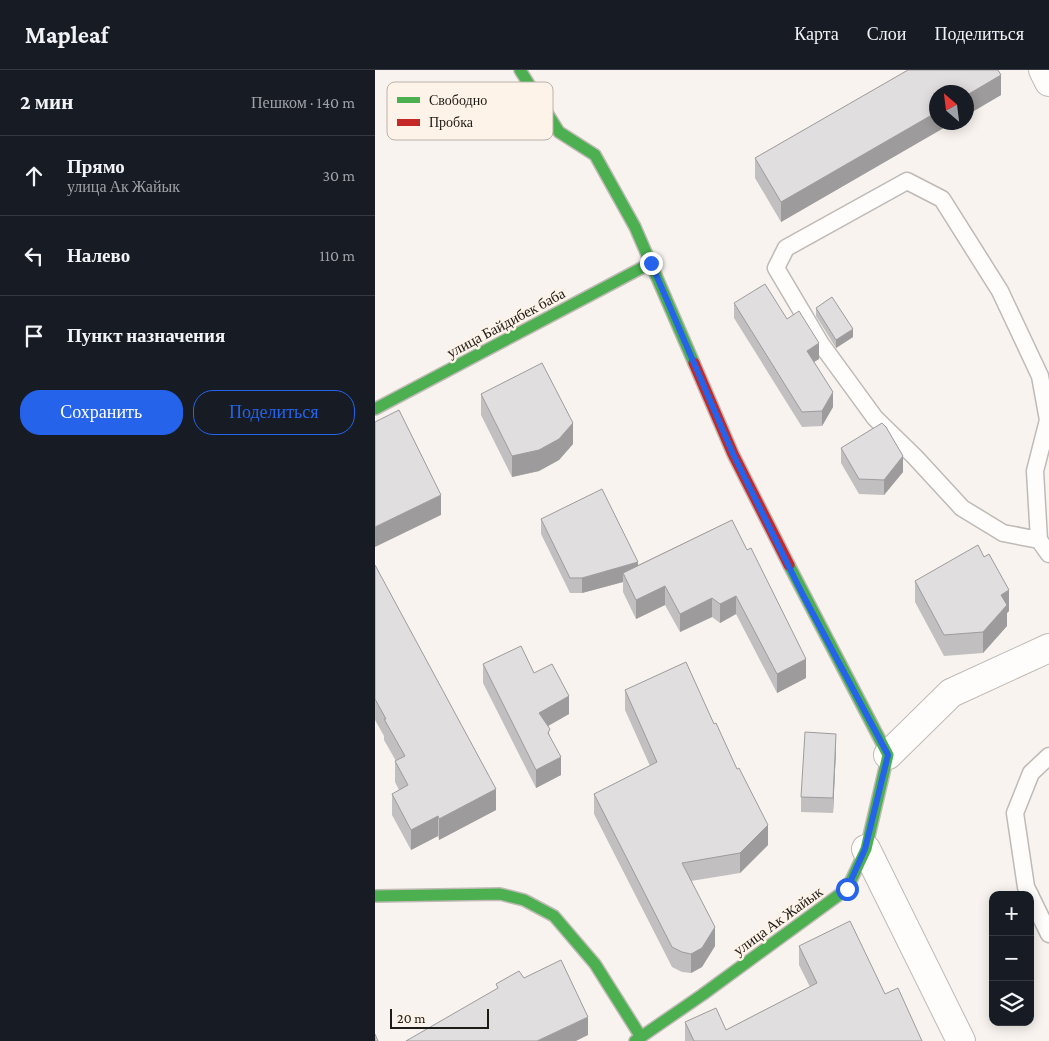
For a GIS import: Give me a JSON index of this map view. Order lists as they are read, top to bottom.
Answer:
{
  "streets": {
    "street": ["улица Байдибек баба", "улица Ак Жайык"]
  },
  "legend": ["Свободно", "Пробка"],
  "scale_bar": "20 m",
  "north": "top left",
  "page": {
    "header": "Mapleaf",
    "nav": ["Карта", "Слои", "Поделиться"],
    "heading": ["2 мин", "Пешком · 140 m"],
    "list": [
      ["Прямо", "улица Ак Жайык", "30 m"],
      ["Налево", "110 m"],
      "Пункт назначения"
    ],
    "buttons": ["Сохранить", "Поделиться"],
    "map_buttons": ["+", "−"],
    "scale": "20 m"
  }
}
